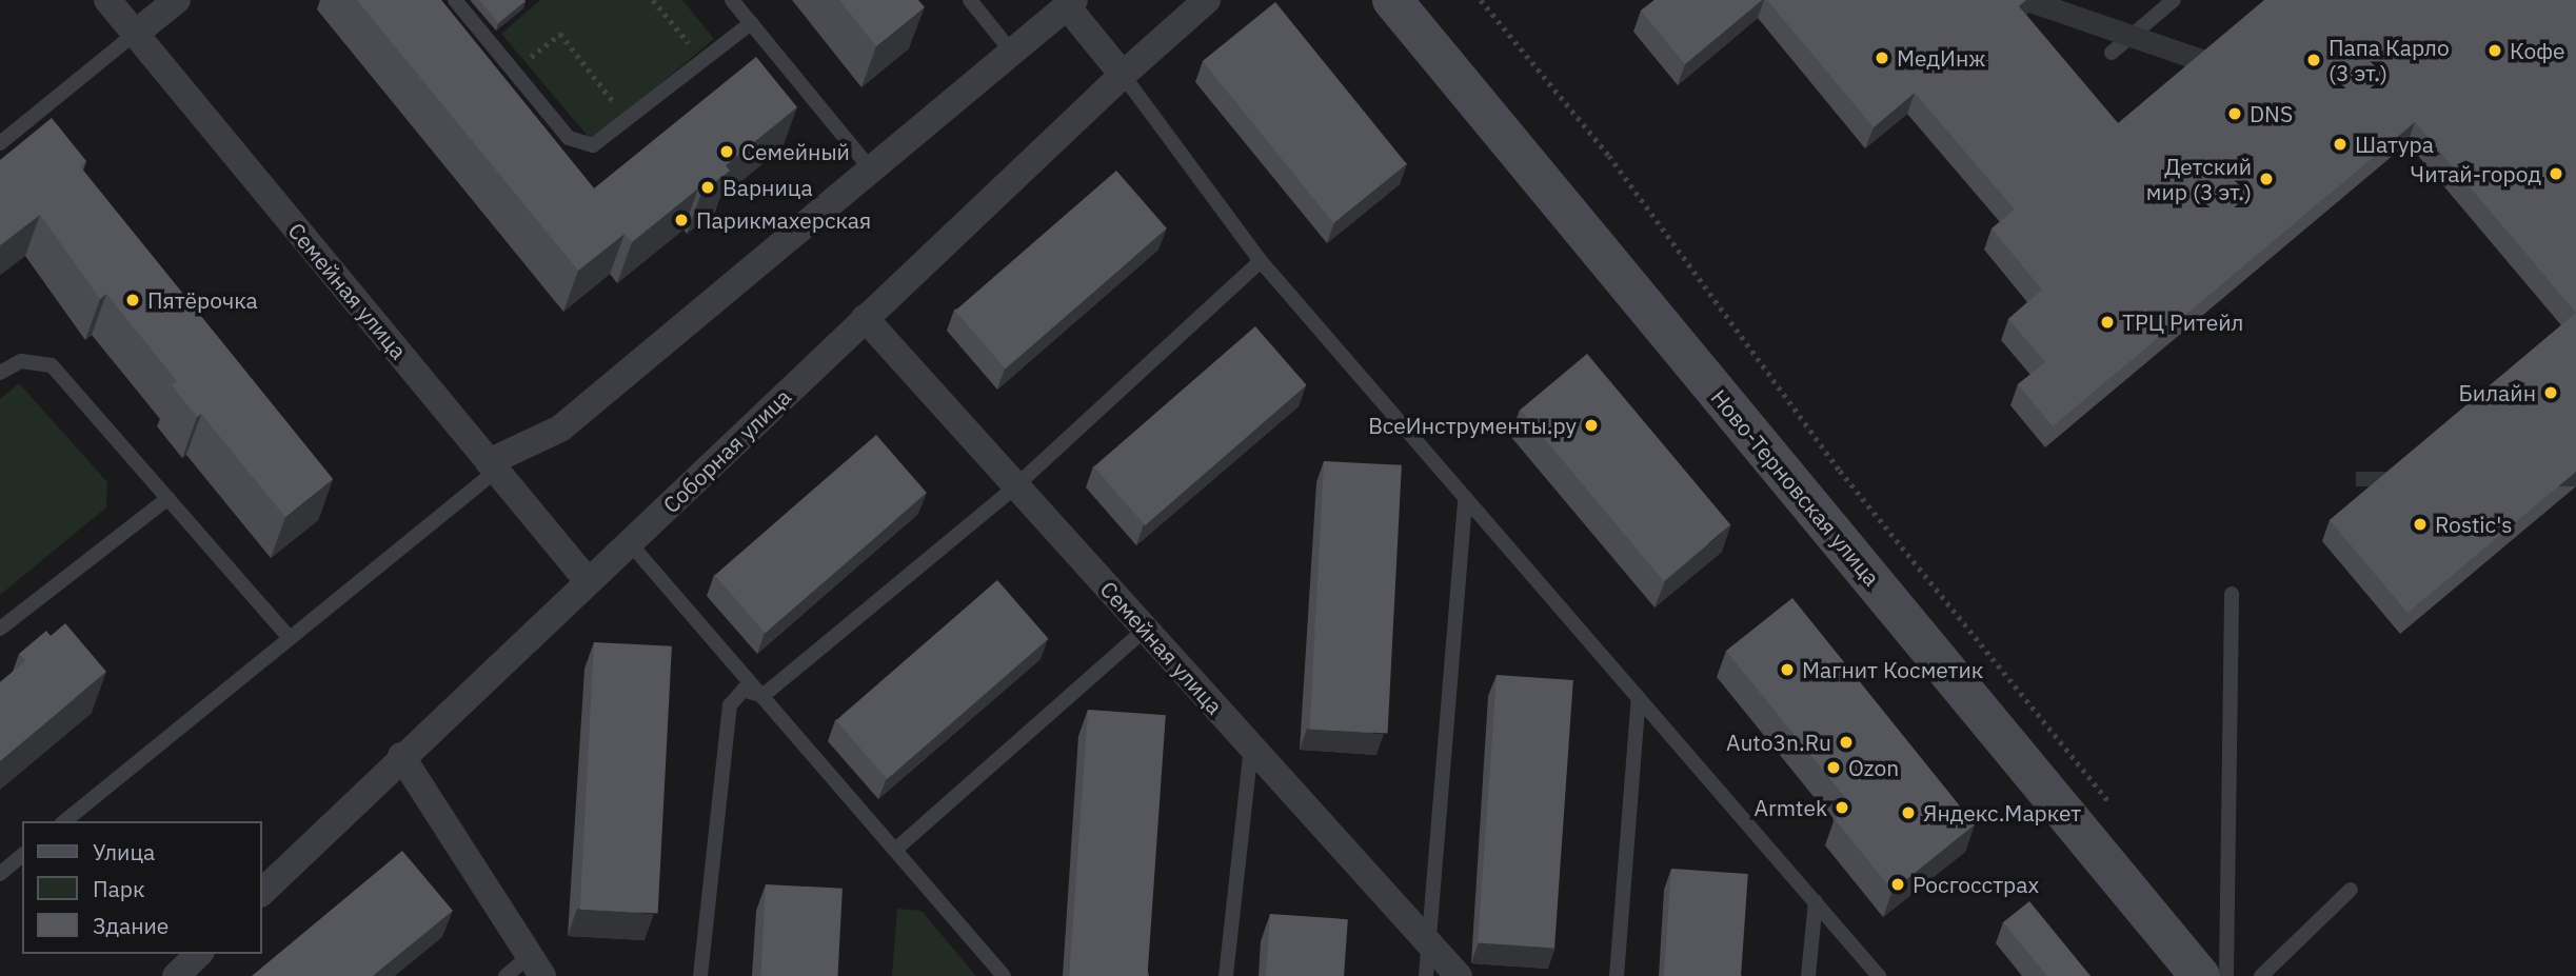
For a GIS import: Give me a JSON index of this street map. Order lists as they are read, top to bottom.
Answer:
{
  "streets": {
    "main road": ["Ново-Терновская улица"],
    "street": ["Семейная улица", "Соборная улица"]
  },
  "crossings": [
    ["Семейная улица", "Соборная улица"]
  ],
  "places": [
    "Кофе",
    "МедИнж",
    "Папа Карло (3 эт.)",
    "DNS",
    "Шатура",
    "Семейный",
    "Читай-город",
    "Детский мир (3 эт.)",
    "Варница",
    "Парикмахерская",
    "Пятёрочка",
    "ТРЦ Ритейл",
    "Билайн",
    "ВсеИнструменты.ру",
    "Rostic's",
    "Магнит Косметик",
    "Auto3n.Ru",
    "Ozon",
    "Armtek",
    "Яндекс.Маркет",
    "Росгосстрах"
  ],
  "legend": ["Улица", "Парк", "Здание"]
}
